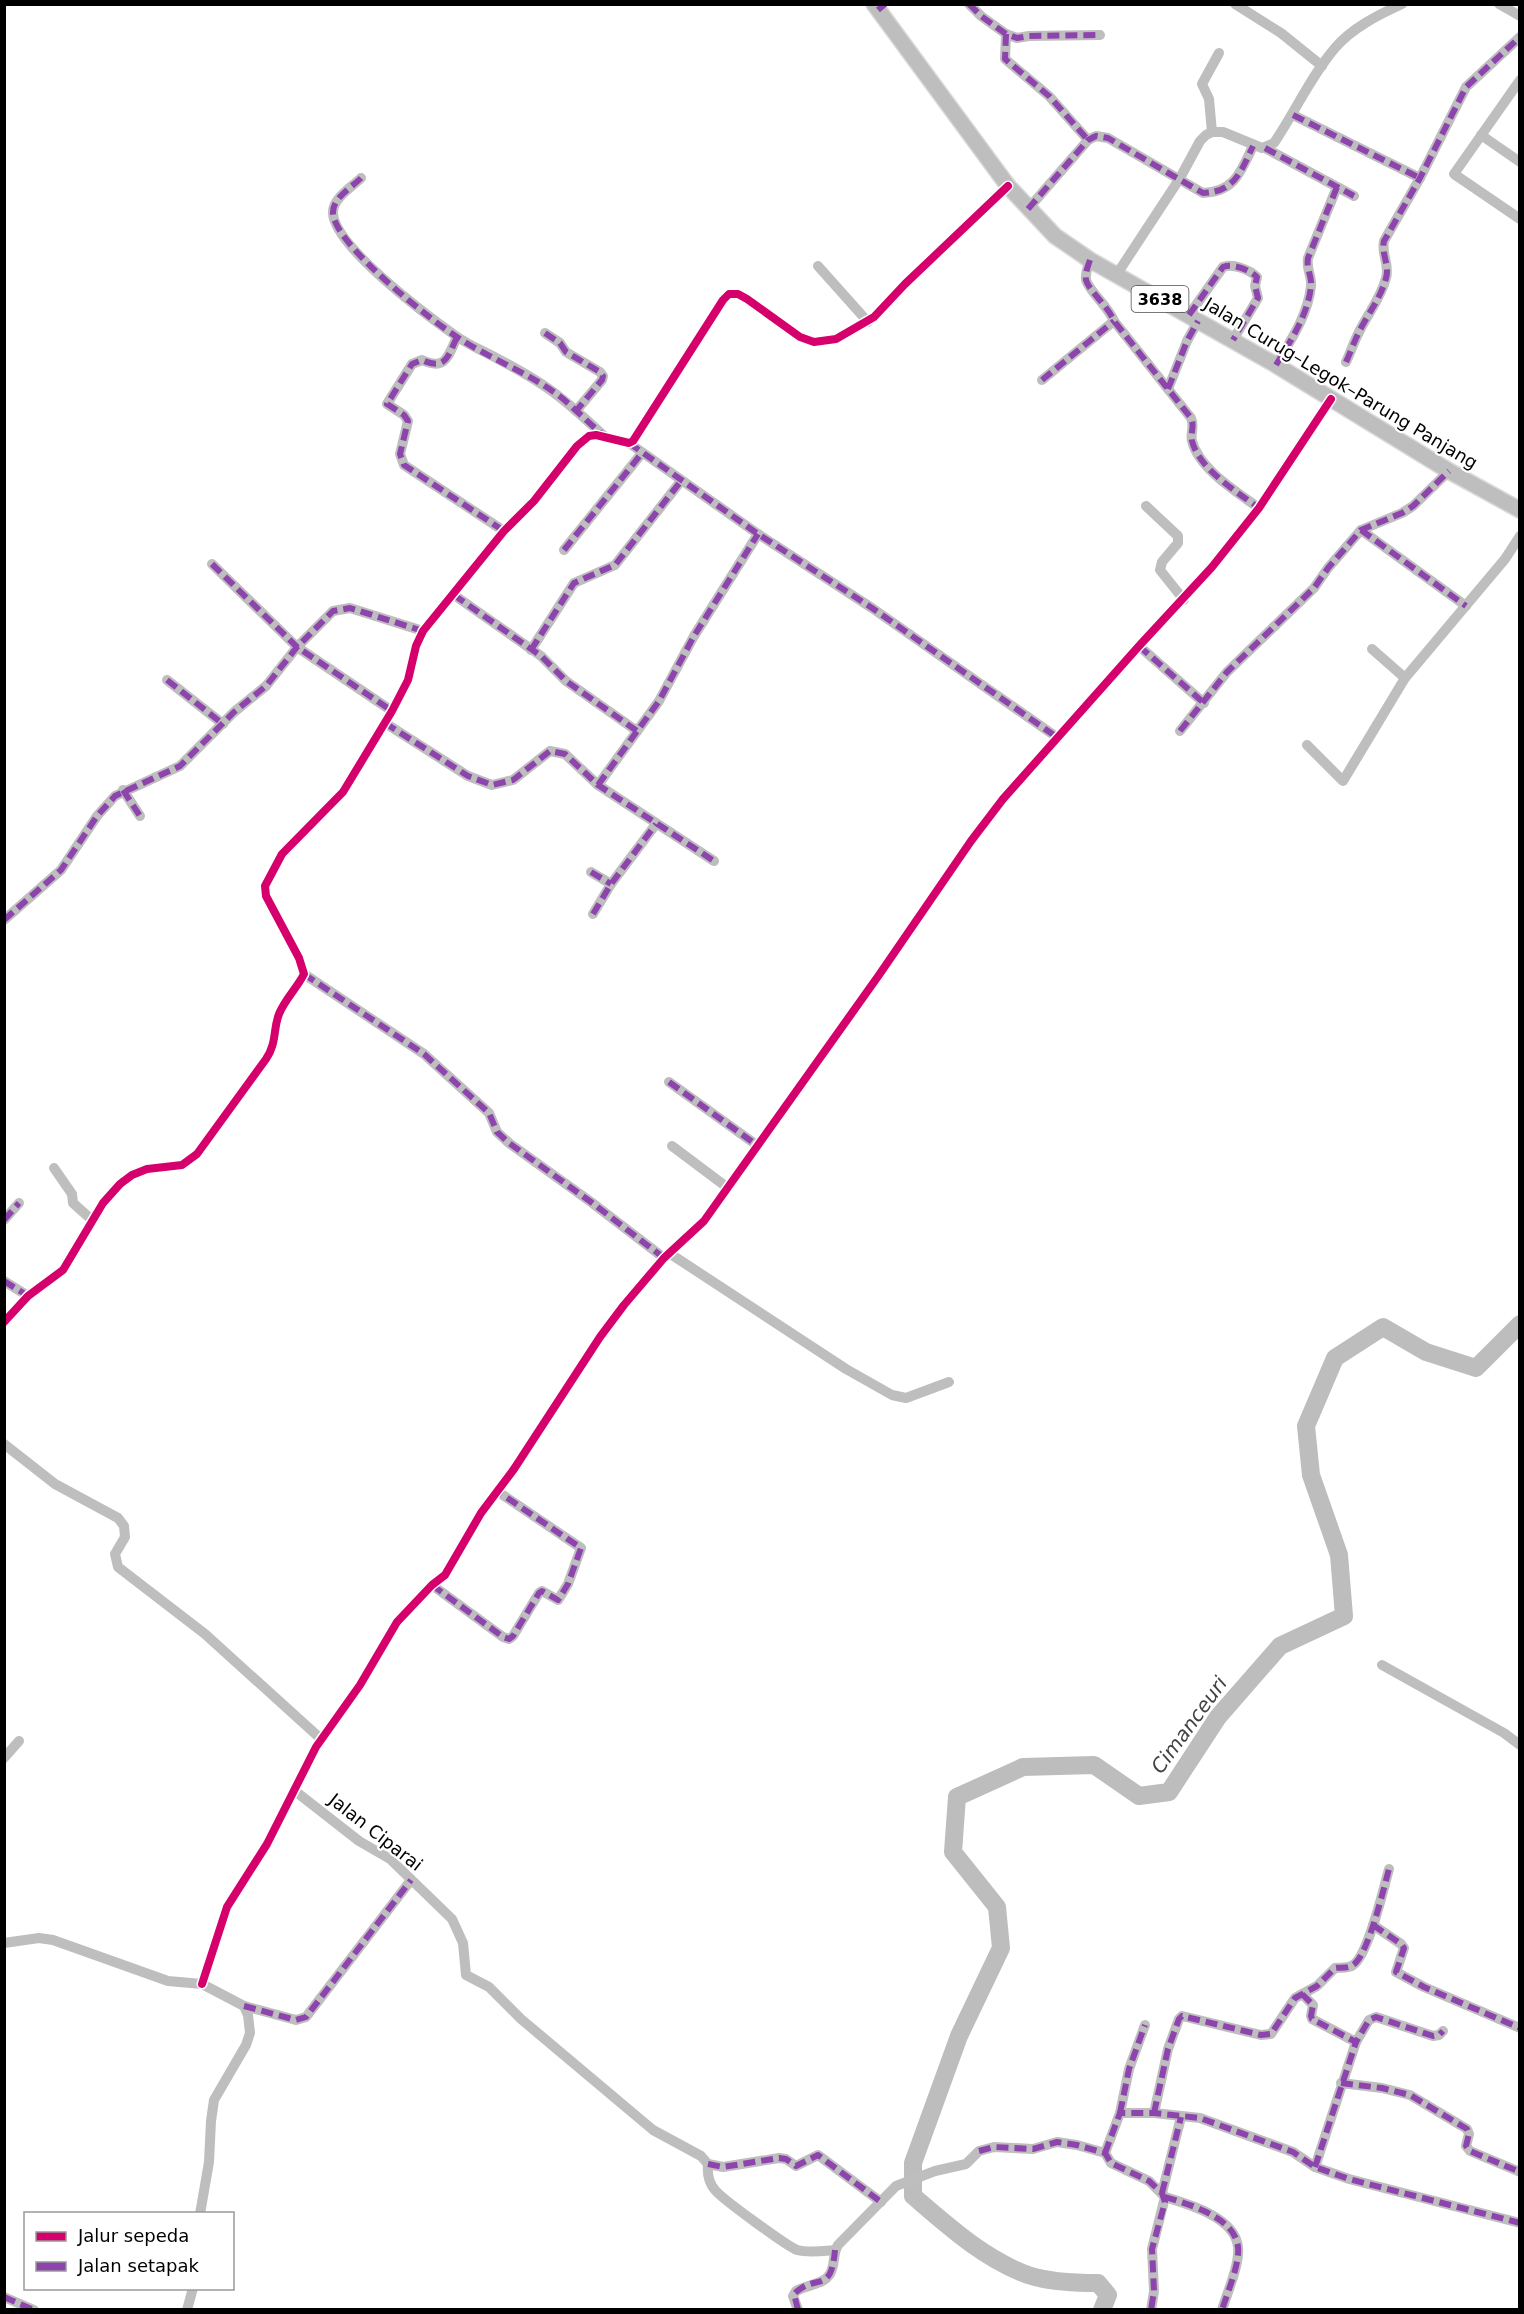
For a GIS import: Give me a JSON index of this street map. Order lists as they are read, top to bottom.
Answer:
{
  "streets": {
    "main road": ["3638", "Jalan Curug–Legok–Parung Panjang"],
    "street": ["Jalan Ciparai"]
  },
  "water": ["Cimanceuri"],
  "legend": ["Jalur sepeda", "Jalan setapak"]
}
